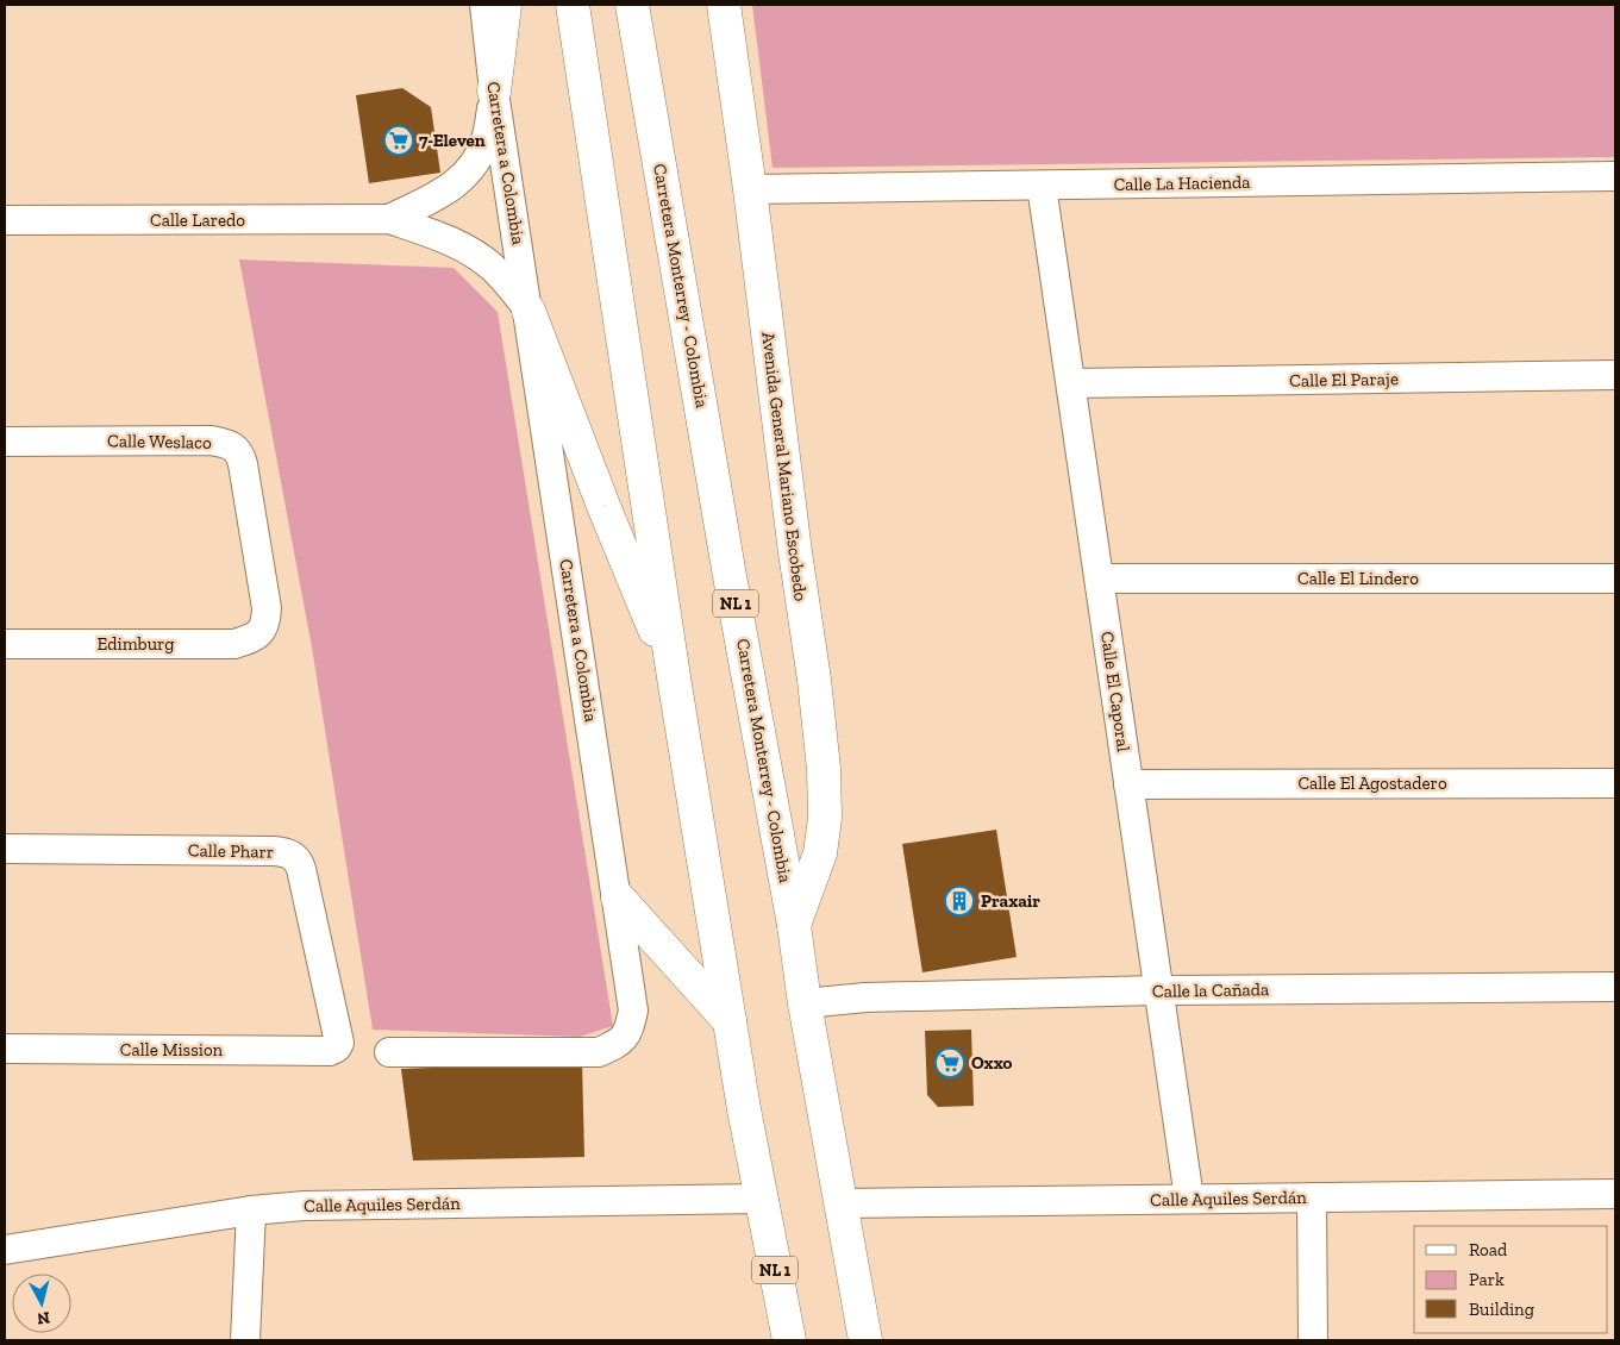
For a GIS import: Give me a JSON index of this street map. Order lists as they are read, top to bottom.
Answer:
{
  "streets": {
    "main road": ["Carretera Monterrey - Colombia", "Avenida General Mariano Escobedo", "NL 1"],
    "street": [
      "Carretera a Colombia",
      "Calle La Hacienda",
      "Calle Laredo",
      "Calle El Paraje",
      "Calle Weslaco",
      "Calle El Lindero",
      "Edimburg",
      "Calle El Caporal",
      "Calle El Agostadero",
      "Calle Pharr",
      "Calle la Cañada",
      "Calle Mission",
      "Calle Aquiles Serdán"
    ]
  },
  "crossings": [
    ["Carretera a Colombia", "Calle Laredo"],
    ["Calle La Hacienda", "Avenida General Mariano Escobedo"],
    ["Calle La Hacienda", "Calle El Caporal"],
    ["Carretera Monterrey - Colombia", "Avenida General Mariano Escobedo"],
    ["Carretera Monterrey - Colombia", "Calle la Cañada"],
    ["Carretera Monterrey - Colombia", "Calle Aquiles Serdán"],
    ["Calle El Paraje", "Calle El Caporal"],
    ["Calle Weslaco", "Edimburg"],
    ["Calle El Lindero", "Calle El Caporal"],
    ["NL 1", "Calle Aquiles Serdán"],
    ["Calle El Caporal", "Calle El Agostadero"],
    ["Calle El Caporal", "Calle la Cañada"],
    ["Calle El Caporal", "Calle Aquiles Serdán"],
    ["Calle Pharr", "Calle Mission"]
  ],
  "places": {
    "supermarket": ["7-Eleven", "Oxxo"],
    "building": ["Praxair"]
  },
  "legend": ["Road", "Park", "Building"],
  "north": "bottom"
}
